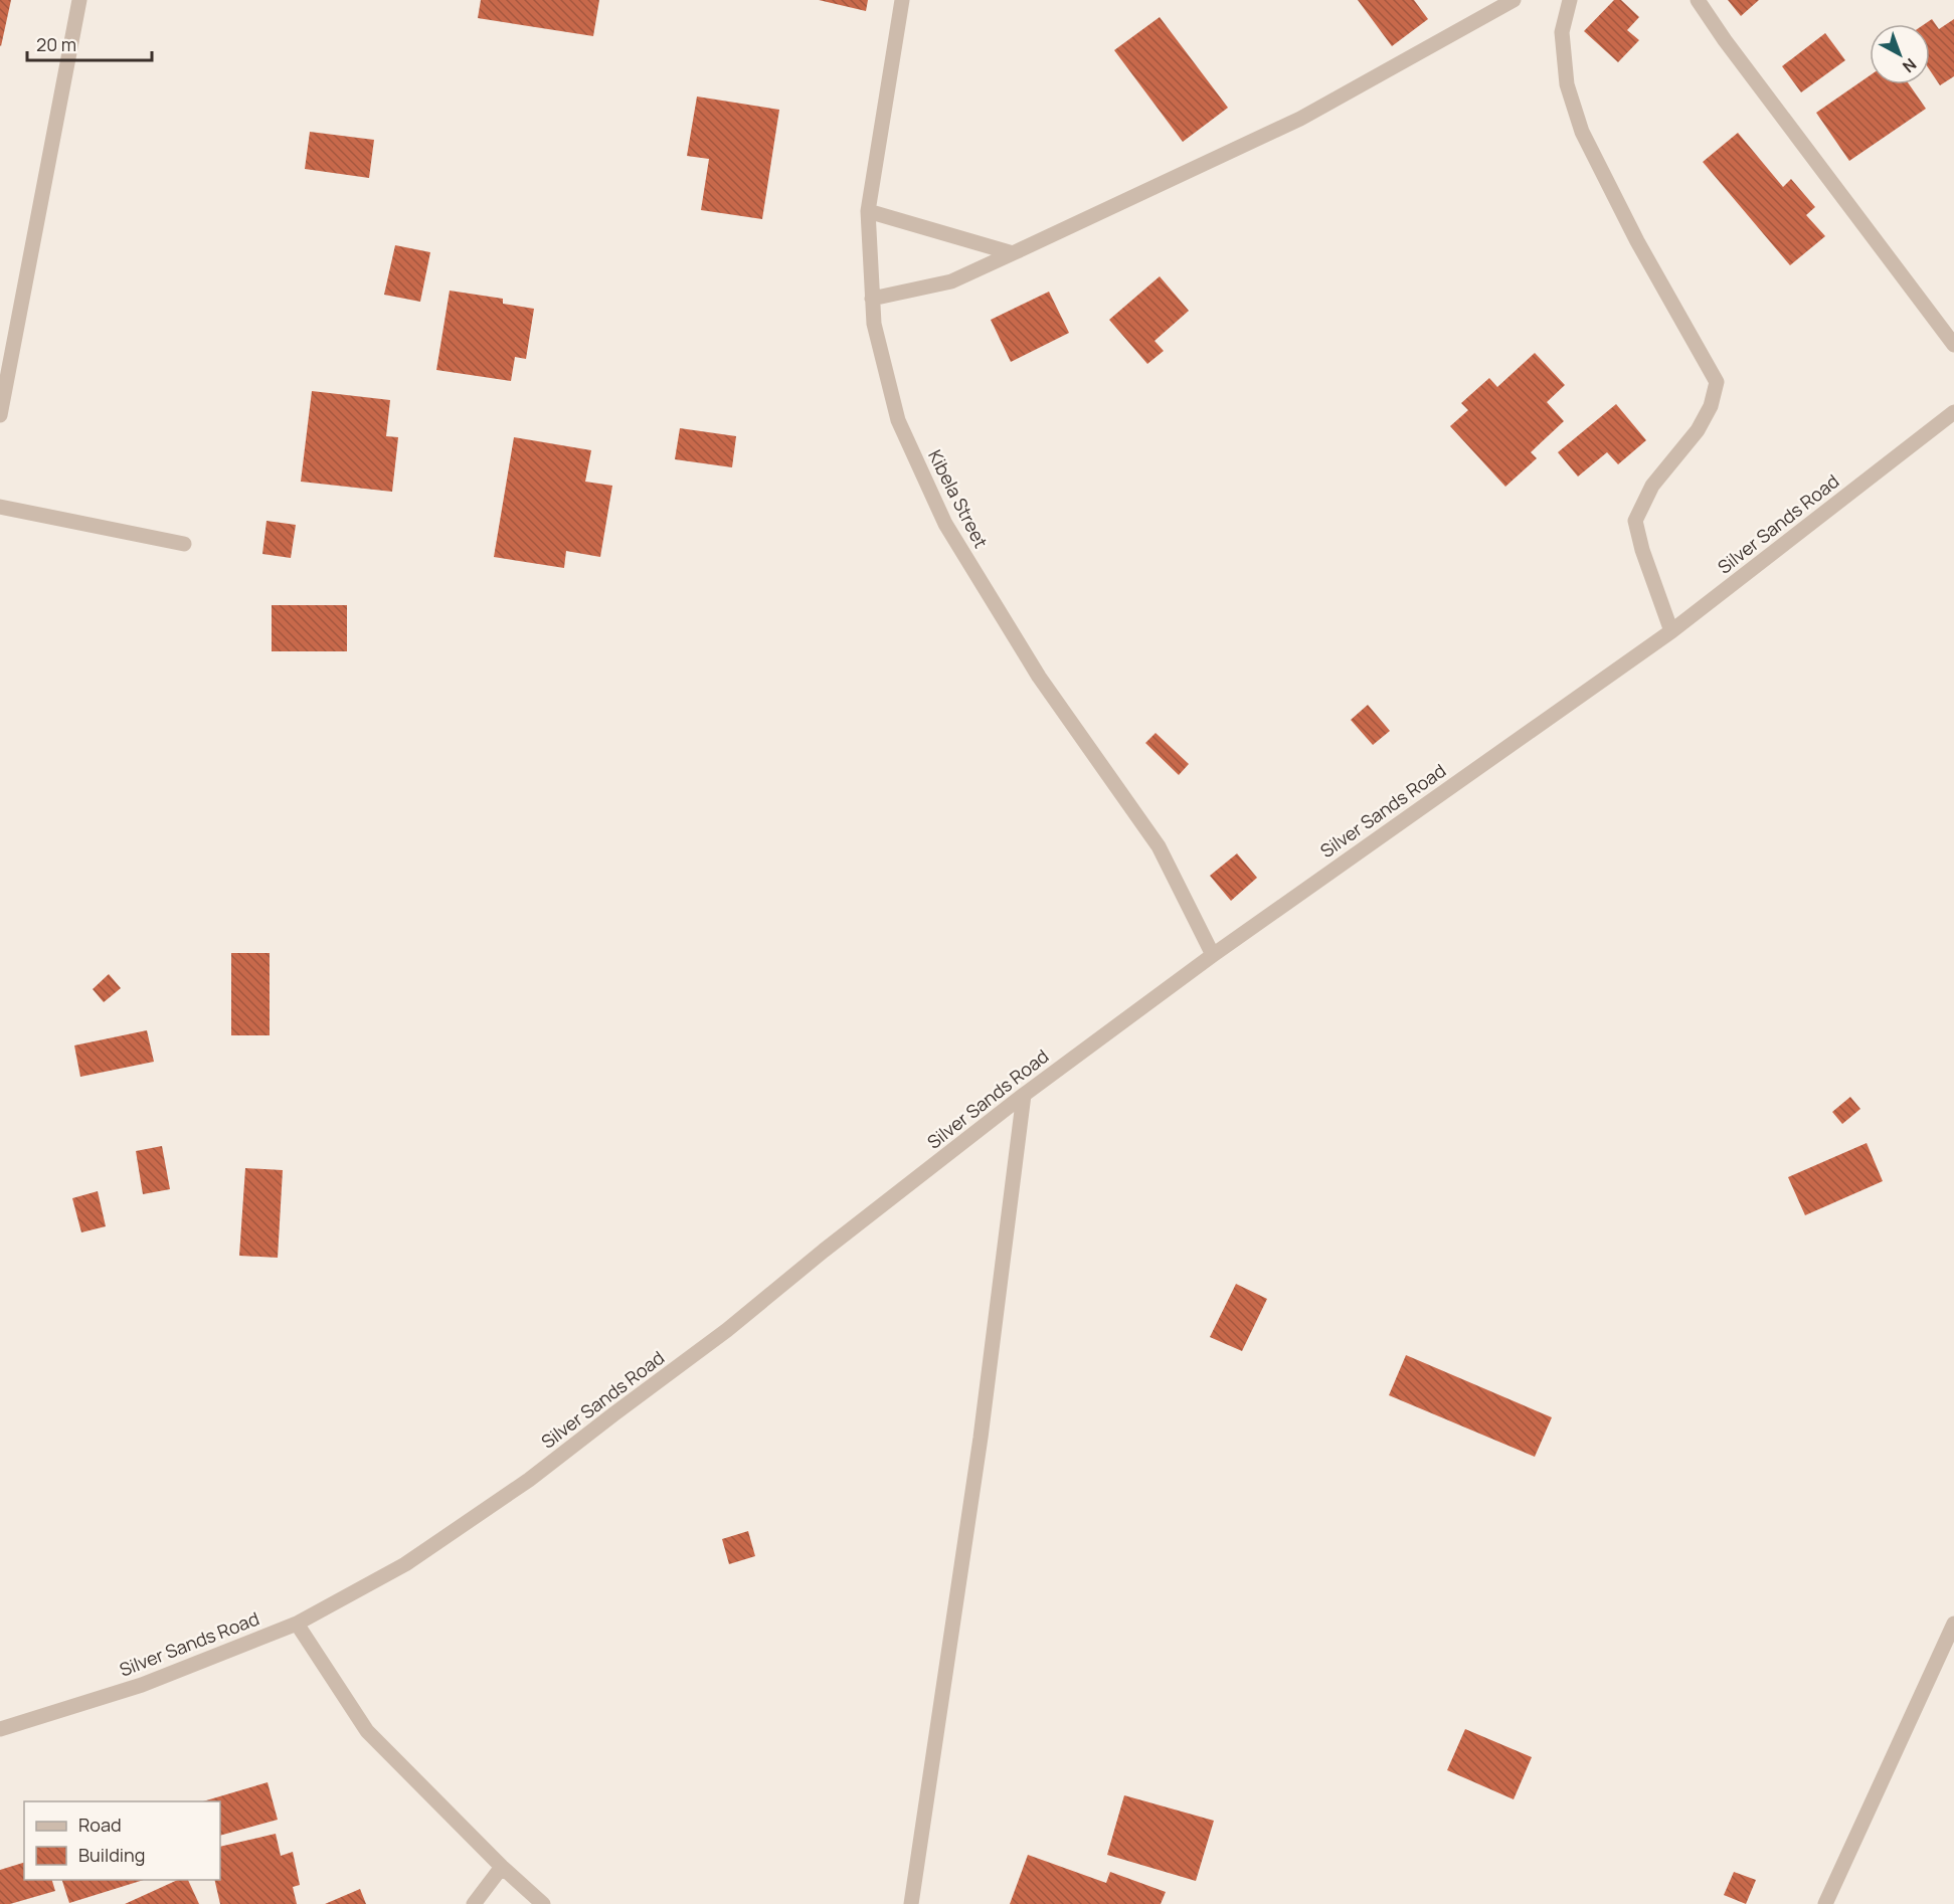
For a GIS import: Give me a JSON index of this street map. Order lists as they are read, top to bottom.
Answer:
{
  "streets": {
    "street": ["Kibela Street", "Silver Sands Road"]
  },
  "crossings": [
    ["Kibela Street", "Silver Sands Road"]
  ],
  "legend": ["Road", "Building"],
  "scale_bar": "20 m",
  "north": "bottom right"
}
